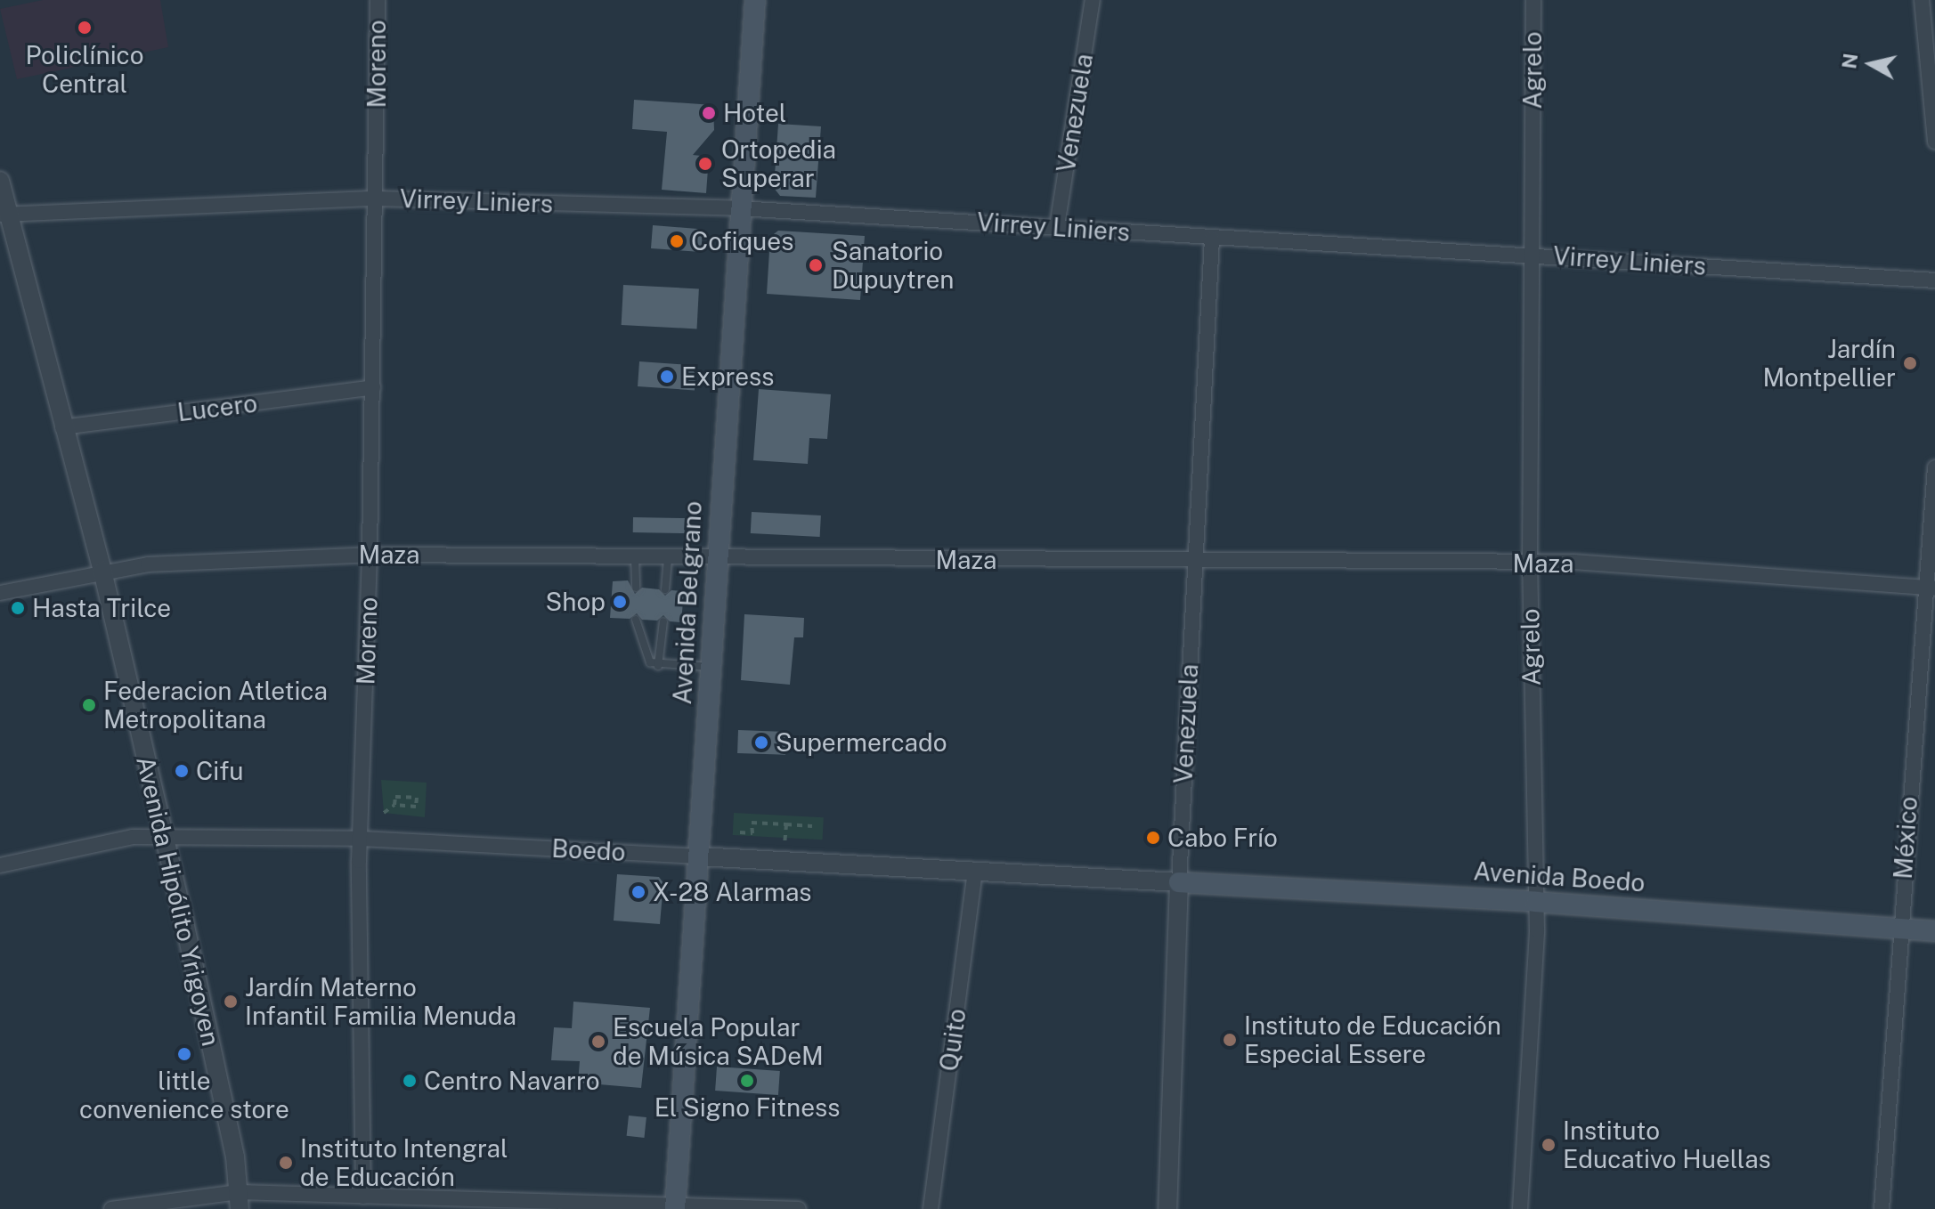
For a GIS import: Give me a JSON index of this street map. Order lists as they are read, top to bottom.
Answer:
{
  "streets": {
    "main road": ["Avenida Belgrano", "Avenida Boedo"],
    "street": [
      "Moreno",
      "Agrelo",
      "Venezuela",
      "Virrey Liniers",
      "Lucero",
      "Maza",
      "México",
      "Boedo",
      "Avenida Hipólito Yrigoyen",
      "Quito"
    ]
  },
  "crossings": [
    ["Moreno", "Virrey Liniers"],
    ["Moreno", "Lucero"],
    ["Moreno", "Maza"],
    ["Moreno", "Boedo"],
    ["Agrelo", "Virrey Liniers"],
    ["Agrelo", "Maza"],
    ["Agrelo", "Avenida Boedo"],
    ["Venezuela", "Virrey Liniers"],
    ["Venezuela", "Maza"],
    ["Venezuela", "Boedo"],
    ["Venezuela", "Avenida Boedo"],
    ["Virrey Liniers", "Avenida Belgrano"],
    ["Virrey Liniers", "Avenida Hipólito Yrigoyen"],
    ["Lucero", "Avenida Hipólito Yrigoyen"],
    ["Maza", "Avenida Belgrano"],
    ["Maza", "México"],
    ["Maza", "Avenida Hipólito Yrigoyen"],
    ["Avenida Belgrano", "Boedo"],
    ["México", "Avenida Boedo"],
    ["Boedo", "Avenida Boedo"],
    ["Boedo", "Avenida Hipólito Yrigoyen"],
    ["Boedo", "Quito"]
  ],
  "places": [
    "Policlínico Central",
    "Hotel",
    "Ortopedia Superar",
    "Cofiques",
    "Sanatorio Dupuytren",
    "Jardín Montpellier",
    "Express",
    "Shop",
    "Hasta Trilce",
    "Federacion Atletica Metropolitana",
    "Supermercado",
    "Cifu",
    "Cabo Frío",
    "X-28 Alarmas",
    "Jardín Materno Infantil Familia Menuda",
    "Instituto de Educación Especial Essere",
    "Escuela Popular de Música SADeM",
    "little convenience store",
    "Centro Navarro",
    "El Signo Fitness",
    "Instituto Educativo Huellas",
    "Instituto Intengral de Educación"
  ],
  "north": "left"
}
